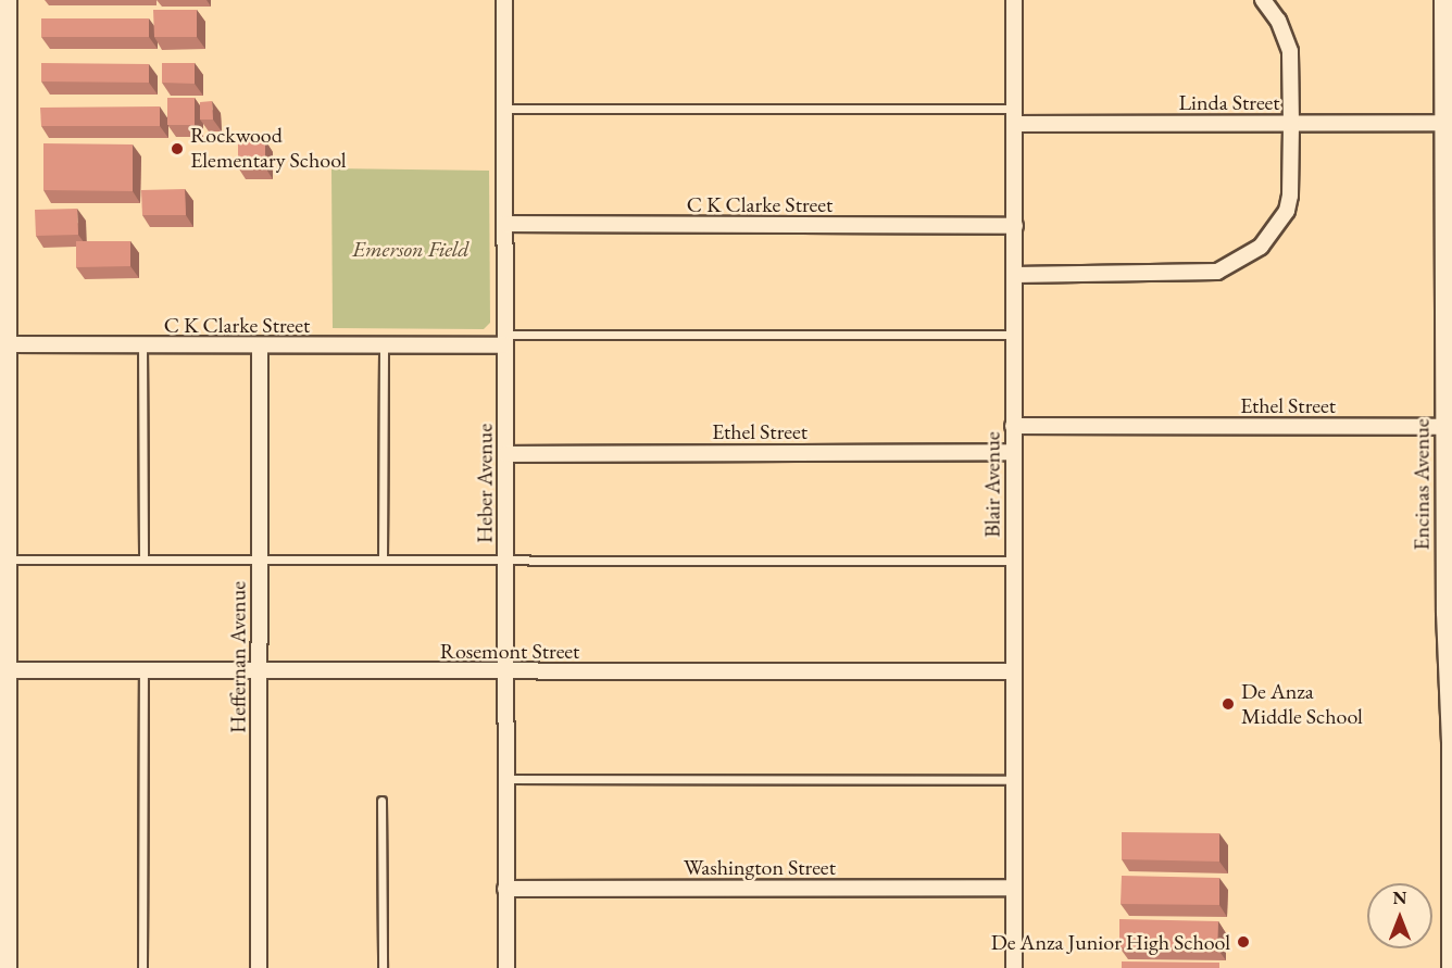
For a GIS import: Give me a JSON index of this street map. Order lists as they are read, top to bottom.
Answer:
{
  "streets": {
    "street": [
      "Linda Street",
      "C K Clarke Street",
      "Ethel Street",
      "Heber Avenue",
      "Blair Avenue",
      "Encinas Avenue",
      "Rosemont Street",
      "Heffernan Avenue",
      "Washington Street"
    ]
  },
  "crossings": [
    ["Linda Street", "Blair Avenue"],
    ["Linda Street", "Encinas Avenue"],
    ["C K Clarke Street", "Heber Avenue"],
    ["C K Clarke Street", "Blair Avenue"],
    ["C K Clarke Street", "Heffernan Avenue"],
    ["Ethel Street", "Heber Avenue"],
    ["Ethel Street", "Blair Avenue"],
    ["Ethel Street", "Encinas Avenue"],
    ["Heber Avenue", "Rosemont Street"],
    ["Heber Avenue", "Washington Street"],
    ["Blair Avenue", "Rosemont Street"],
    ["Blair Avenue", "Washington Street"],
    ["Rosemont Street", "Heffernan Avenue"]
  ],
  "parks": ["Emerson Field"],
  "places": ["Rockwood Elementary School", "De Anza Middle School", "De Anza Junior High School"],
  "north": "top"
}
